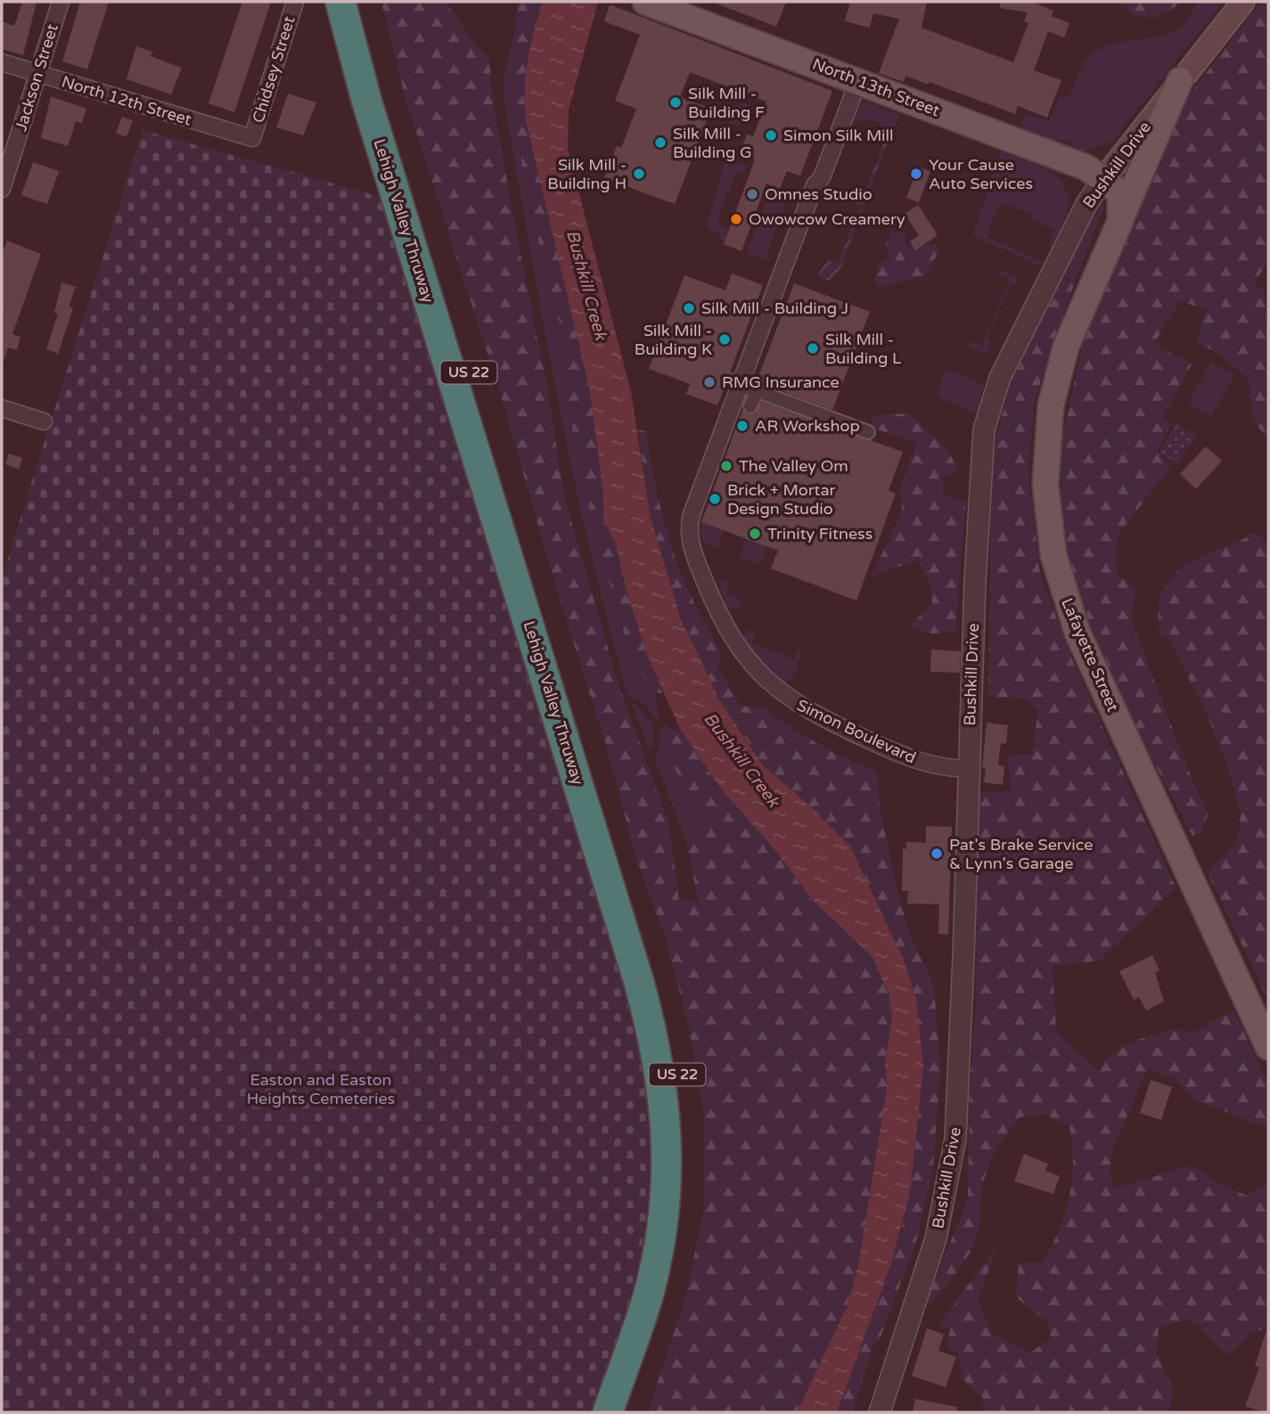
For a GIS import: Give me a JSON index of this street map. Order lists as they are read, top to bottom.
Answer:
{
  "streets": {
    "highway": ["Lehigh Valley Thruway", "US 22"],
    "main road": ["North 13th Street", "Bushkill Drive", "Lafayette Street"],
    "street": [
      "Chidsey Street",
      "Jackson Street",
      "North 12th Street",
      "Simon Boulevard"
    ]
  },
  "crossings": [
    ["Chidsey Street", "North 12th Street"],
    ["Jackson Street", "North 12th Street"],
    ["North 13th Street", "Bushkill Drive"],
    ["North 13th Street", "Lafayette Street"],
    ["North 13th Street", "Simon Boulevard"],
    ["Bushkill Drive", "Lafayette Street"],
    ["Bushkill Drive", "Simon Boulevard"]
  ],
  "water": ["Bushkill Creek"],
  "parks": ["Easton and Easton Heights Cemeteries"],
  "places": [
    "Silk Mill - Building F",
    "Simon Silk Mill",
    "Silk Mill - Building G",
    "Silk Mill - Building H",
    "Your Cause Auto Services",
    "Omnes Studio",
    "Owowcow Creamery",
    "Silk Mill - Building J",
    "Silk Mill - Building K",
    "Silk Mill - Building L",
    "RMG Insurance",
    "AR Workshop",
    "The Valley Om",
    "Brick + Mortar Design Studio",
    "Trinity Fitness",
    "Pat's Brake Service & Lynn's Garage"
  ]
}
